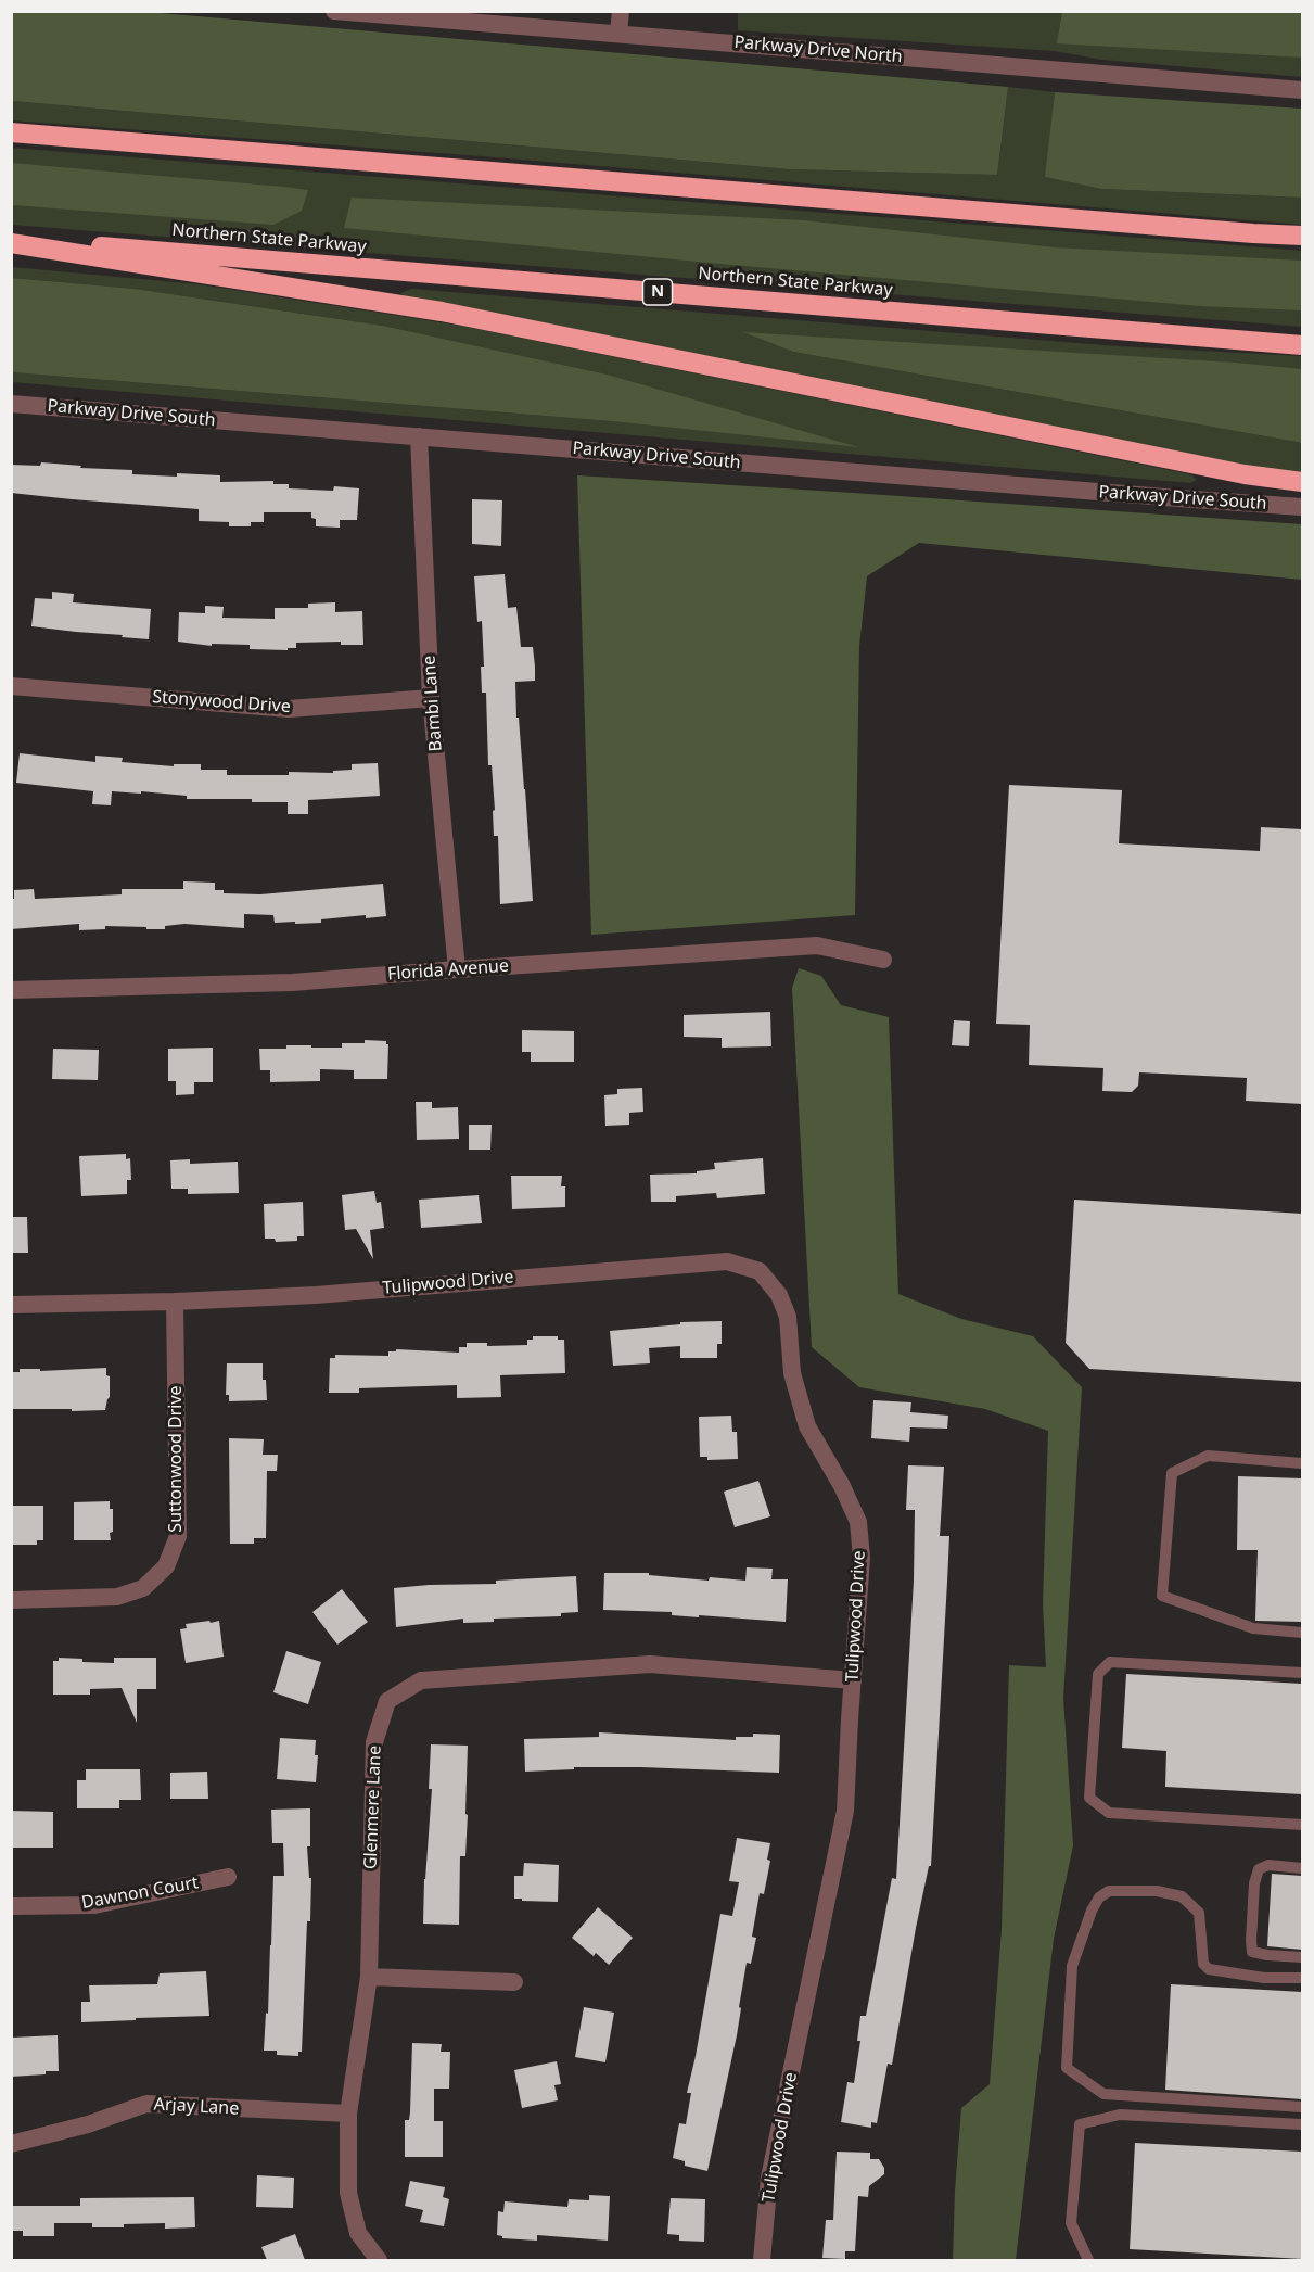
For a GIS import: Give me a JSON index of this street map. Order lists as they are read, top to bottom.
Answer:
{
  "streets": {
    "highway": ["Northern State Parkway", "N"],
    "street": [
      "Parkway Drive North",
      "Parkway Drive South",
      "Stonywood Drive",
      "Bambi Lane",
      "Florida Avenue",
      "Tulipwood Drive",
      "Suttonwood Drive",
      "Glenmere Lane",
      "Dawnon Court",
      "Arjay Lane"
    ]
  },
  "crossings": [
    ["Parkway Drive South", "Bambi Lane"],
    ["Stonywood Drive", "Bambi Lane"],
    ["Bambi Lane", "Florida Avenue"],
    ["Tulipwood Drive", "Suttonwood Drive"],
    ["Tulipwood Drive", "Glenmere Lane"],
    ["Glenmere Lane", "Arjay Lane"]
  ]
}
